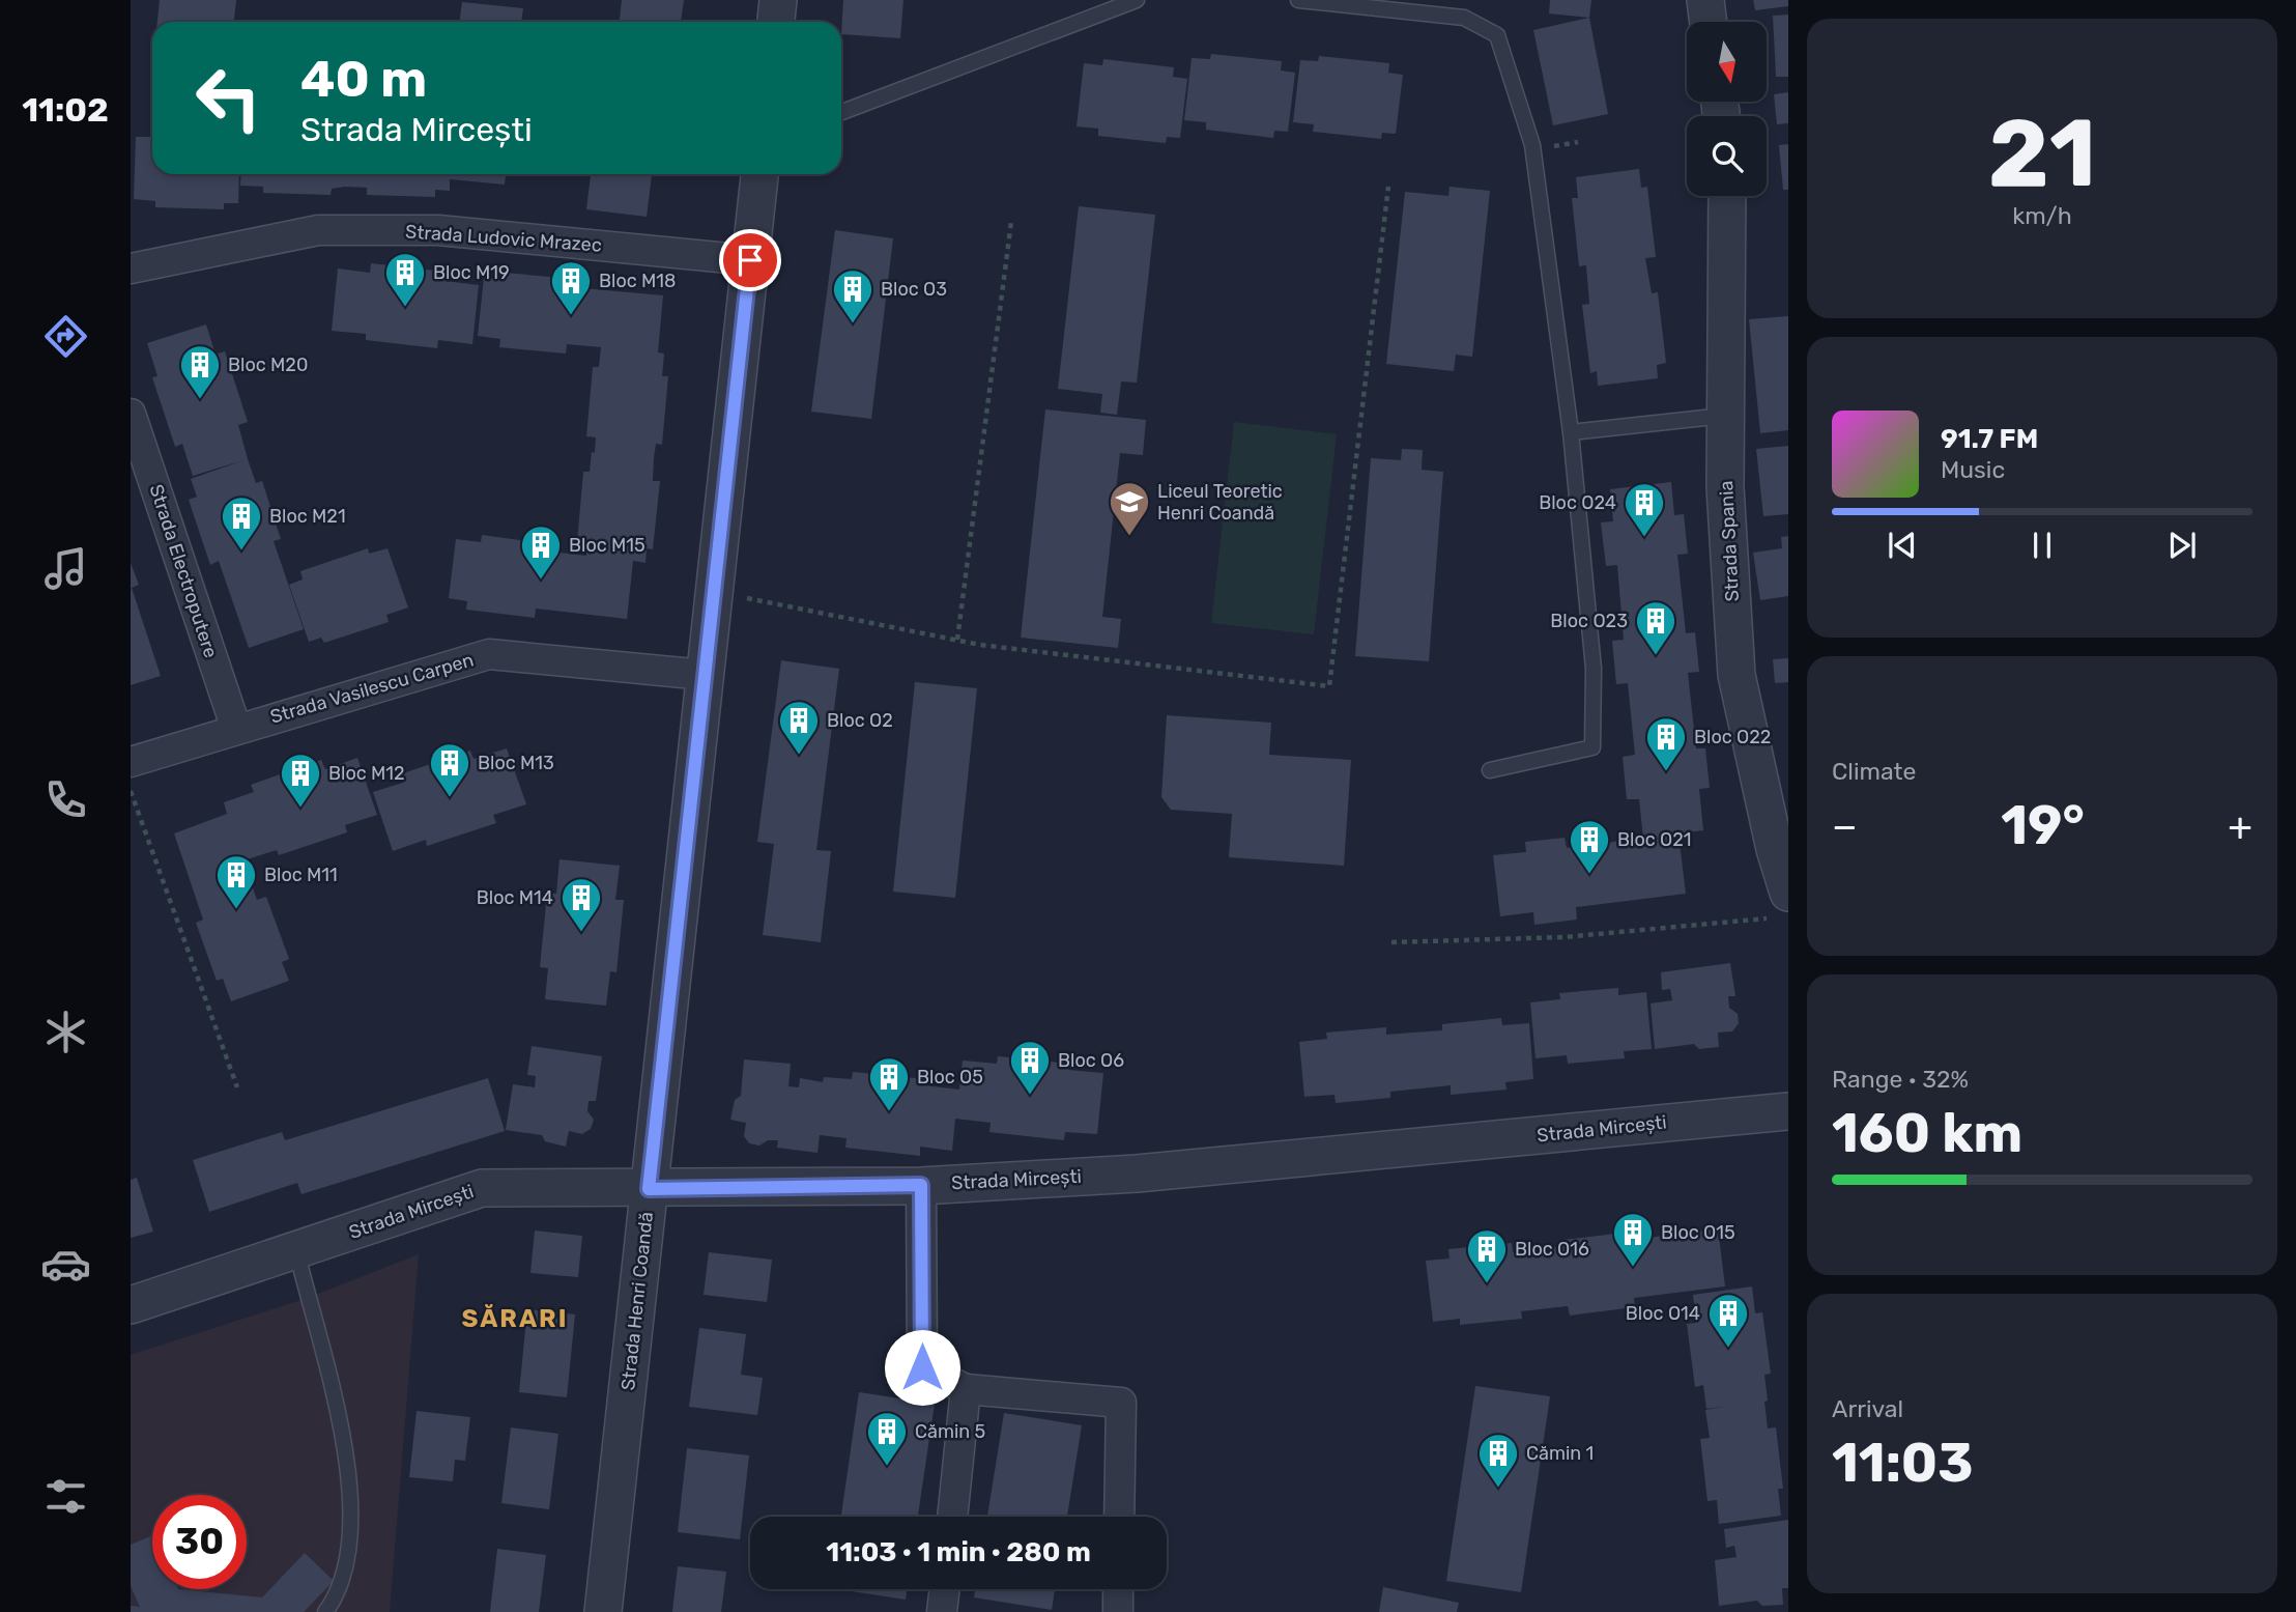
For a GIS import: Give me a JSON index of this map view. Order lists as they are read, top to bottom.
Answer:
{
  "streets": {
    "street": [
      "Strada Ludovic Mrazec",
      "Strada Spania",
      "Strada Electroputere",
      "Strada Vasilescu Carpen",
      "Strada Mircești",
      "Strada Henri Coandă"
    ]
  },
  "crossings": [
    ["Strada Ludovic Mrazec", "Strada Henri Coandă"],
    ["Strada Electroputere", "Strada Vasilescu Carpen"],
    ["Strada Vasilescu Carpen", "Strada Henri Coandă"],
    ["Strada Mircești", "Strada Henri Coandă"]
  ],
  "districts": ["SĂRARI"],
  "places": {
    "building": [
      "Bloc M19",
      "Bloc M18",
      "Bloc O3",
      "Bloc M20",
      "Bloc O24",
      "Bloc M21",
      "Bloc M15",
      "Bloc O23",
      "Bloc O2",
      "Bloc O22",
      "Bloc M13",
      "Bloc M12",
      "Bloc O21",
      "Bloc M11",
      "Bloc M14",
      "Bloc O6",
      "Bloc O5",
      "Bloc O15",
      "Bloc O16",
      "Bloc O14",
      "Cămin 5",
      "Cămin 1"
    ],
    "school or university": ["Liceul Teoretic Henri Coandă"]
  },
  "north": "bottom",
  "page": {
    "tabs": "11:02",
    "tile": [
      ["21", "km/h"],
      "Climate",
      ["Range · 32%", "160 km"],
      ["Arrival", "11:03"]
    ],
    "turn": ["40 m", "Strada Mircești"],
    "song": ["91.7 FM", "Music"],
    "heat": ["−", "19°", "+"],
    "limit": "30",
    "trip": "11:03 · 1 min · 280 m"
  }
}
